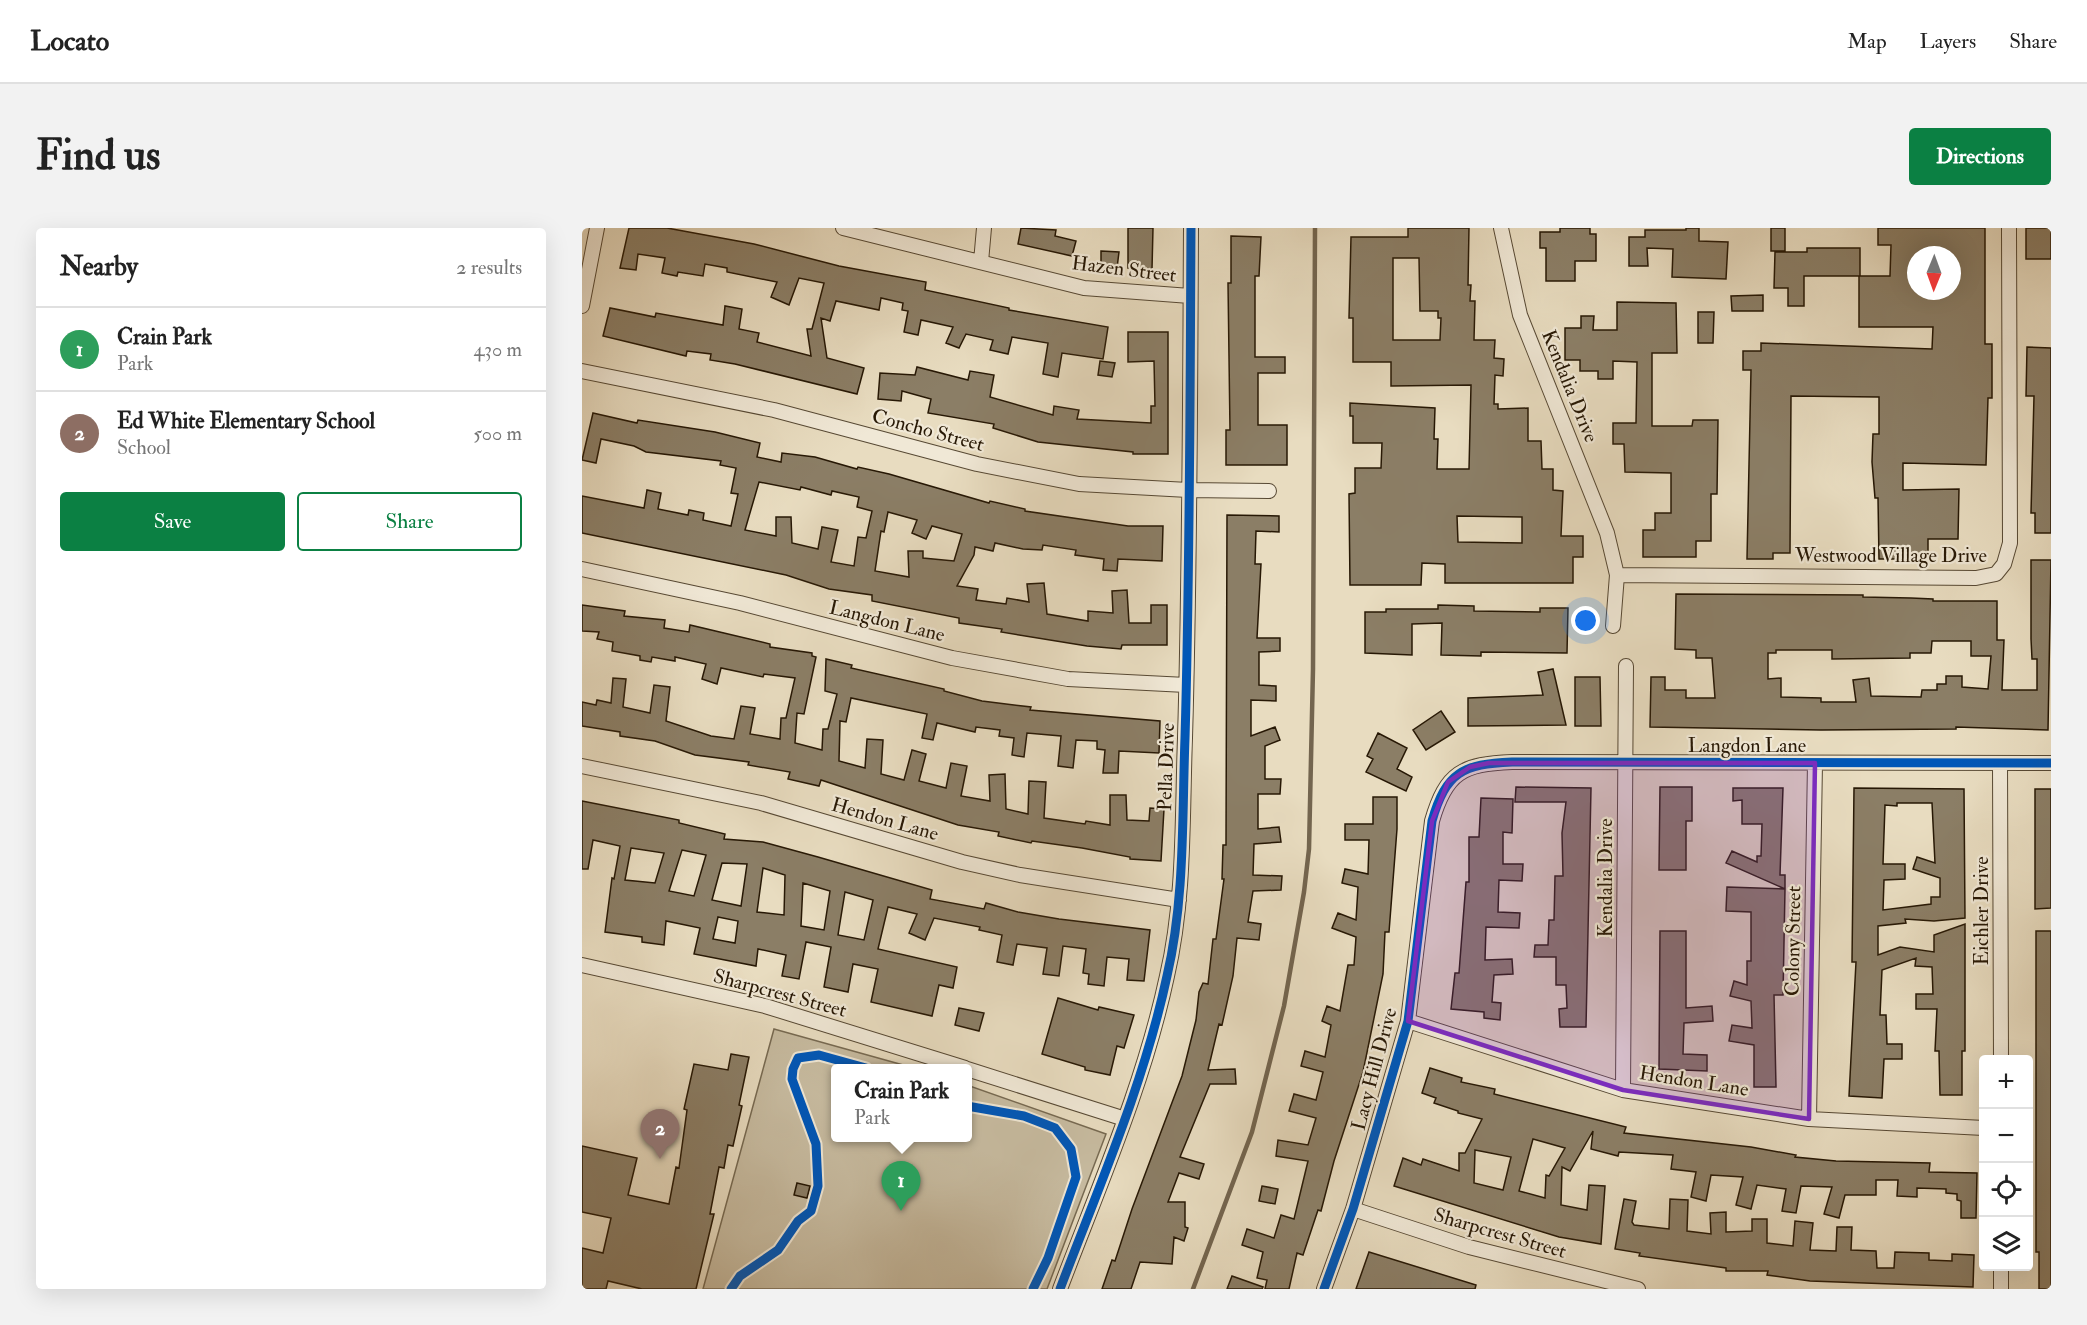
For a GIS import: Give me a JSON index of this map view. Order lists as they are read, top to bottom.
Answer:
{
  "streets": {
    "street": [
      "Hazen Street",
      "Kendalia Drive",
      "Concho Street",
      "Westwood Village Drive",
      "Langdon Lane",
      "Pella Drive",
      "Hendon Lane",
      "Eichler Drive",
      "Colony Street",
      "Sharpcrest Street",
      "Lacy Hill Drive"
    ]
  },
  "crossings": [
    ["Hazen Street", "Pella Drive"],
    ["Kendalia Drive", "Westwood Village Drive"],
    ["Kendalia Drive", "Langdon Lane"],
    ["Kendalia Drive", "Hendon Lane"],
    ["Concho Street", "Pella Drive"],
    ["Langdon Lane", "Pella Drive"],
    ["Langdon Lane", "Eichler Drive"],
    ["Langdon Lane", "Colony Street"],
    ["Langdon Lane", "Lacy Hill Drive"],
    ["Pella Drive", "Hendon Lane"],
    ["Pella Drive", "Sharpcrest Street"],
    ["Hendon Lane", "Colony Street"],
    ["Hendon Lane", "Lacy Hill Drive"],
    ["Sharpcrest Street", "Lacy Hill Drive"]
  ],
  "north": "bottom",
  "page": {
    "header": "Locato",
    "nav": ["Map", "Layers", "Share"],
    "buttons": [
      "Directions",
      ["Save", "Share"]
    ],
    "title": "Find us",
    "heading": ["Nearby", "2 results"],
    "list": [
      {
        "mark": "1",
        "name": "Crain Park",
        "note": "Park",
        "value": "430 m"
      },
      {
        "mark": "2",
        "name": "Ed White Elementary School",
        "note": "School",
        "value": "500 m"
      }
    ],
    "map_buttons": ["+", "−"],
    "popup": ["Crain Park", "Park"],
    "pins": ["2", "1"]
  }
}
